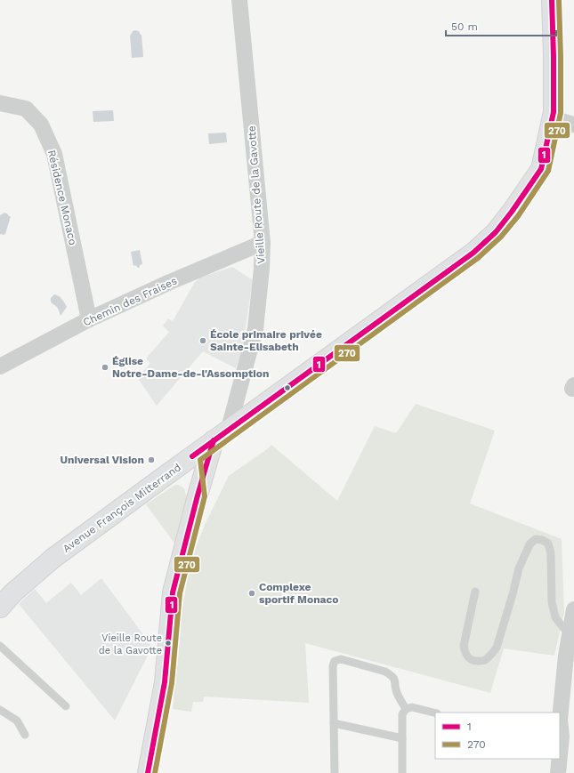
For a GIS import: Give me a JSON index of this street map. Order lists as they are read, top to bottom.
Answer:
{
  "streets": {
    "main road": ["Avenue François Mitterrand"],
    "street": ["Vieille Route de la Gavotte", "Résidence Monaco", "Chemin des Fraises"]
  },
  "crossings": [
    ["Vieille Route de la Gavotte", "Chemin des Fraises"],
    ["Vieille Route de la Gavotte", "Avenue François Mitterrand"],
    ["Résidence Monaco", "Chemin des Fraises"]
  ],
  "places": [
    "École primaire privée Sainte-Elisabeth",
    "Église Notre-Dame-de-l'Assomption",
    "Universal Vision",
    "Complexe sportif Monaco",
    "Vieille Route de la Gavotte"
  ],
  "lines": ["transit line 1", "transit line 270"],
  "legend": ["1", "270"],
  "scale_bar": "50 m"
}
